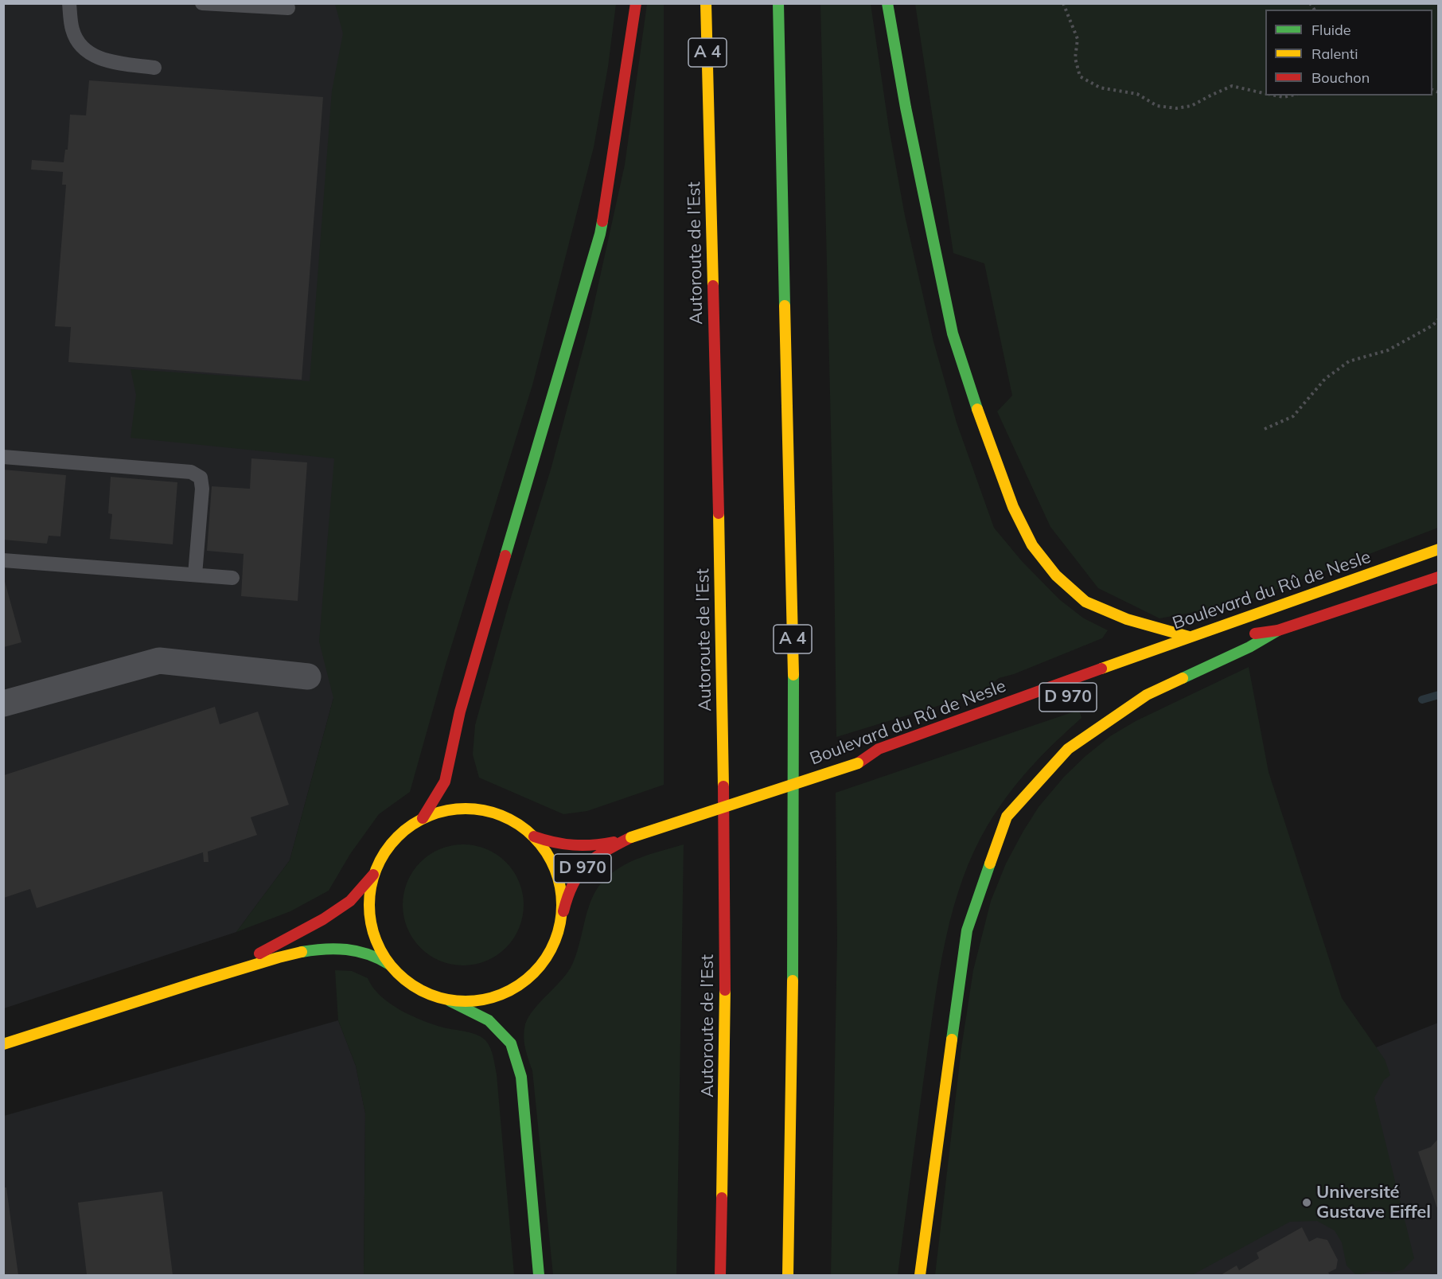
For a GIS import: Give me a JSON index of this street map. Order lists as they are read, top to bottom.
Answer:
{
  "streets": {
    "main road": [
      "A 4",
      "Autoroute de l’Est",
      "Boulevard du Rû de Nesle",
      "D 970"
    ]
  },
  "crossings": [
    ["Boulevard du Rû de Nesle", "D 970"]
  ],
  "places": ["Université Gustave Eiffel"],
  "legend": ["Fluide", "Ralenti", "Bouchon"]
}
